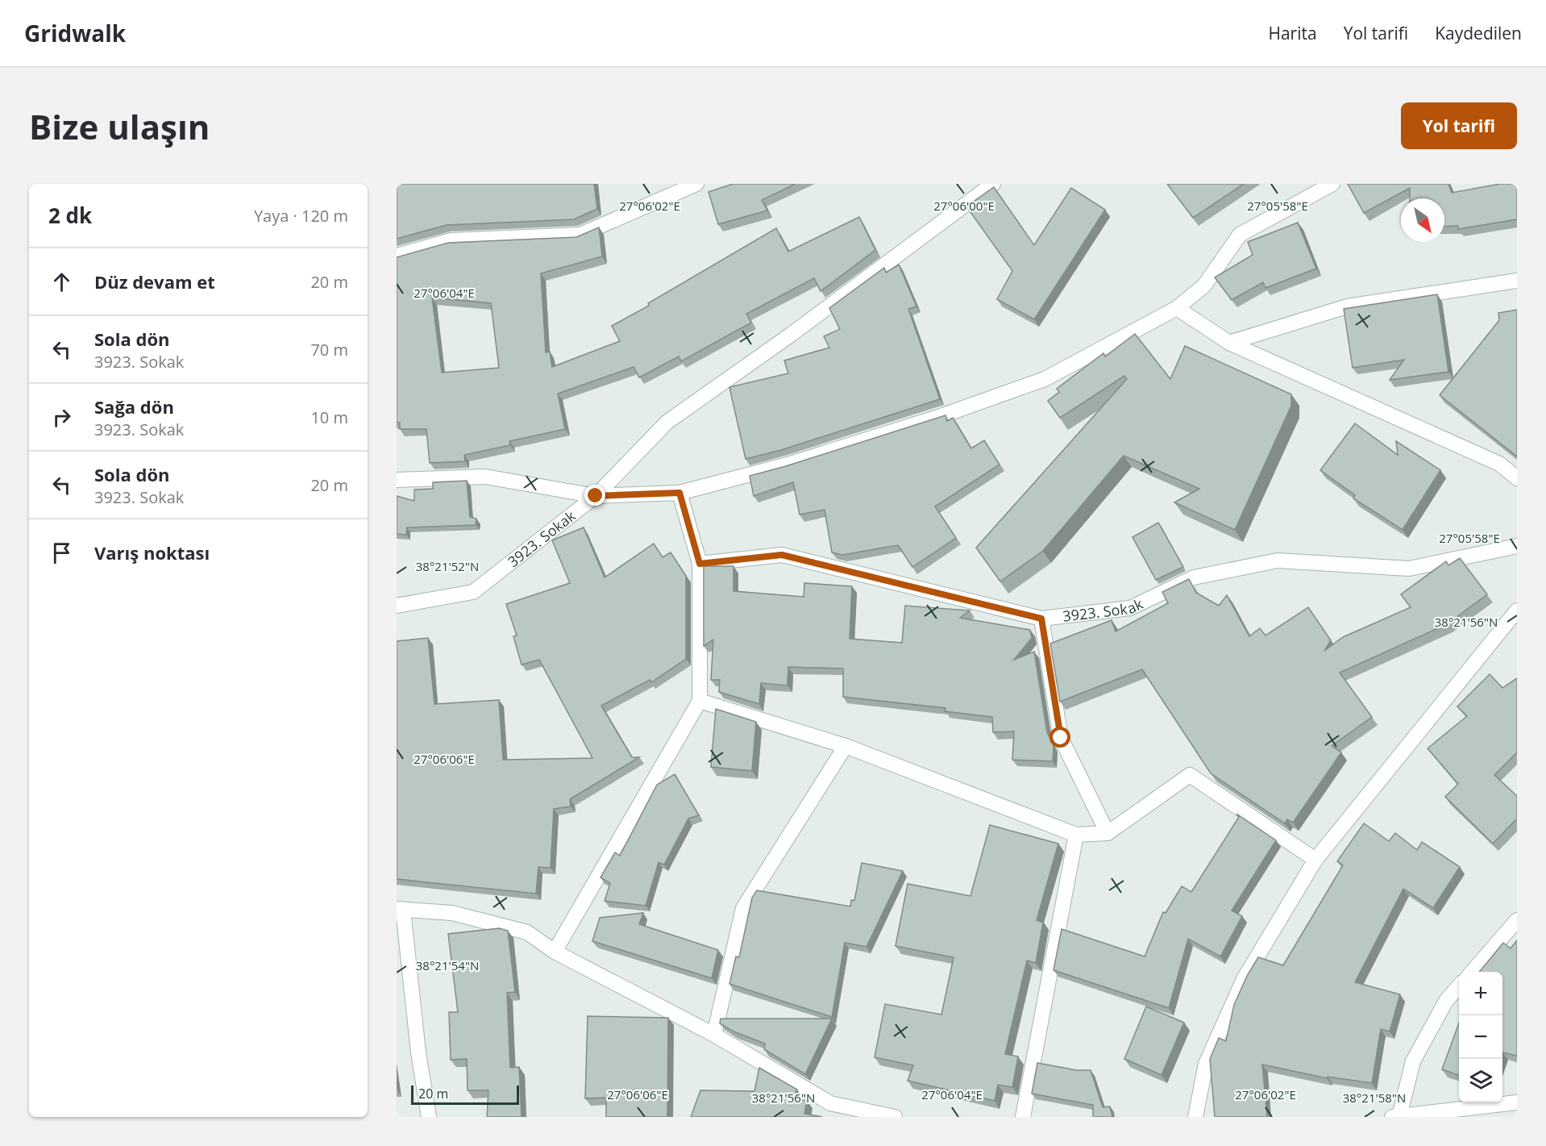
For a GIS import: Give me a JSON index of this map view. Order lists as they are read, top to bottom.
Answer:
{
  "streets": {
    "street": ["3923. Sokak"]
  },
  "scale_bar": "20 m",
  "north": "bottom right",
  "page": {
    "header": "Gridwalk",
    "nav": ["Harita", "Yol tarifi", "Kaydedilen"],
    "buttons": "Yol tarifi",
    "title": "Bize ulaşın",
    "heading": ["2 dk", "Yaya · 120 m"],
    "list": [
      ["Düz devam et", "20 m"],
      ["Sola dön", "3923. Sokak", "70 m"],
      ["Sağa dön", "3923. Sokak", "10 m"],
      ["Sola dön", "3923. Sokak", "20 m"],
      "Varış noktası"
    ],
    "map_buttons": ["+", "−"],
    "scale": "20 m"
  },
  "coordinates": [
    "27°06'02\"E",
    "27°05'58\"E",
    "27°06'00\"E",
    "27°06'04\"E",
    "38°21'52\"N",
    "38°21'56\"N",
    "27°06'06\"E",
    "38°21'54\"N",
    "38°21'58\"N"
  ]
}
